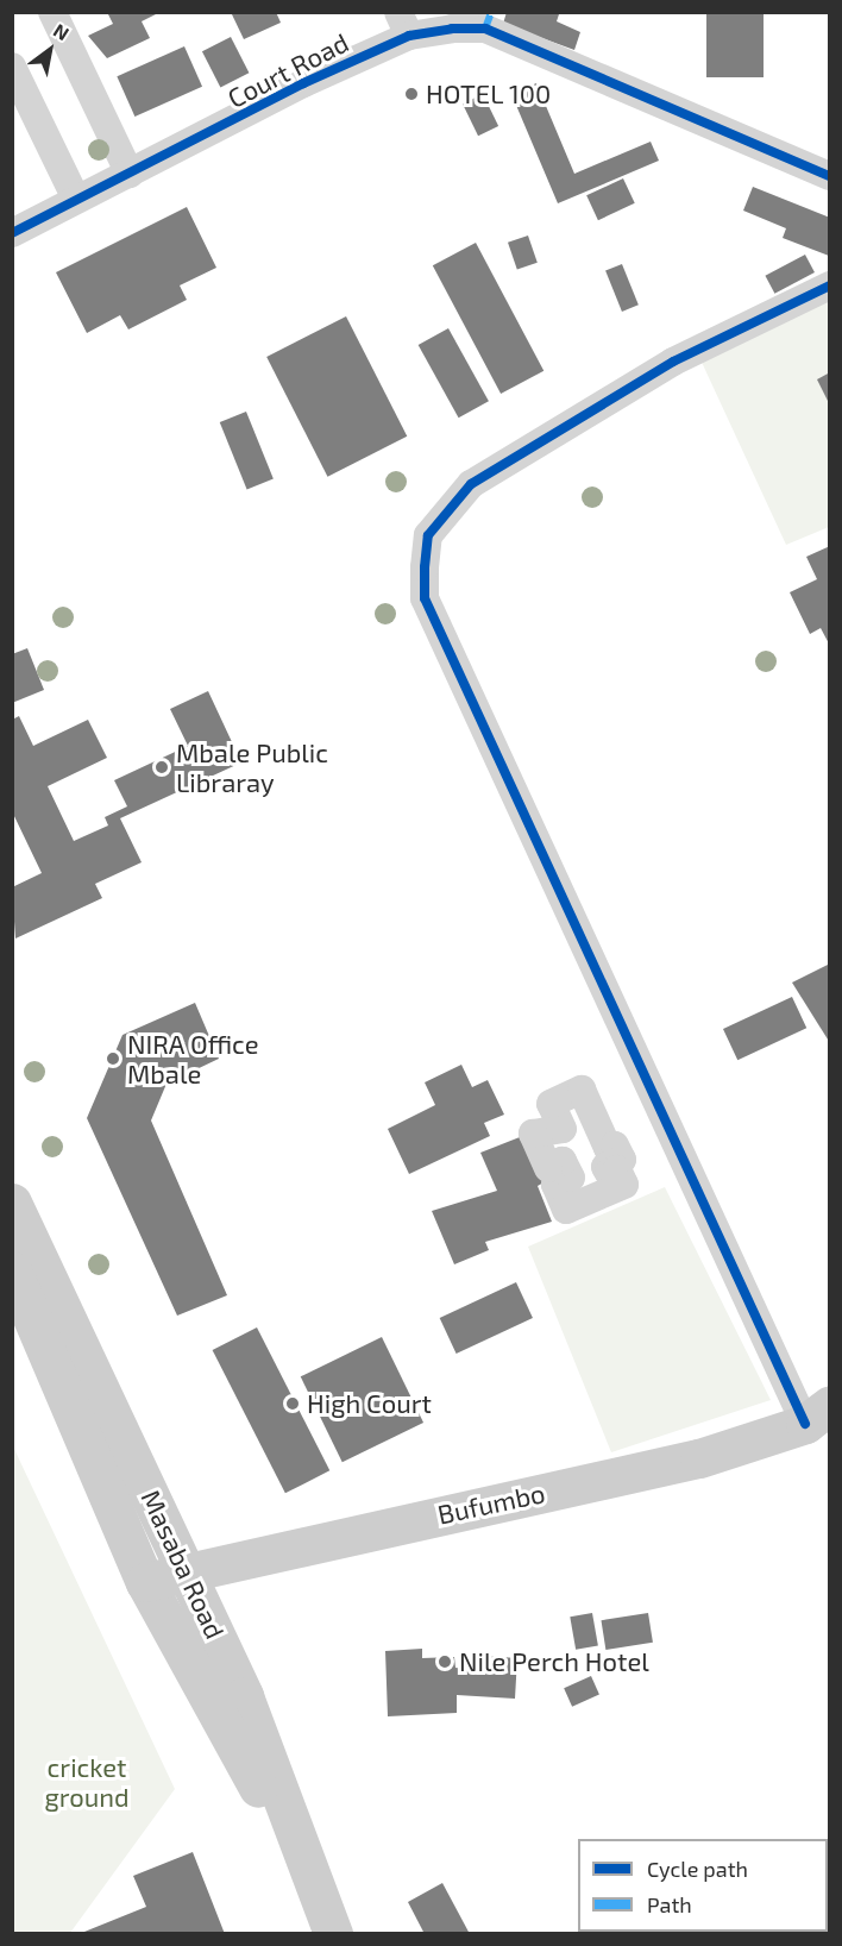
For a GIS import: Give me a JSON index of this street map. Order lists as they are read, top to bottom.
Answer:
{
  "streets": {
    "street": ["Court Road", "Bufumbo", "Masaba Road"]
  },
  "crossings": [
    ["Bufumbo", "Masaba Road"]
  ],
  "parks": ["cricket ground"],
  "places": [
    "HOTEL 100",
    "Mbale Public Libraray",
    "NIRA Office Mbale",
    "High Court",
    "Nile Perch Hotel"
  ],
  "legend": ["Cycle path", "Path"],
  "north": "top right"
}
